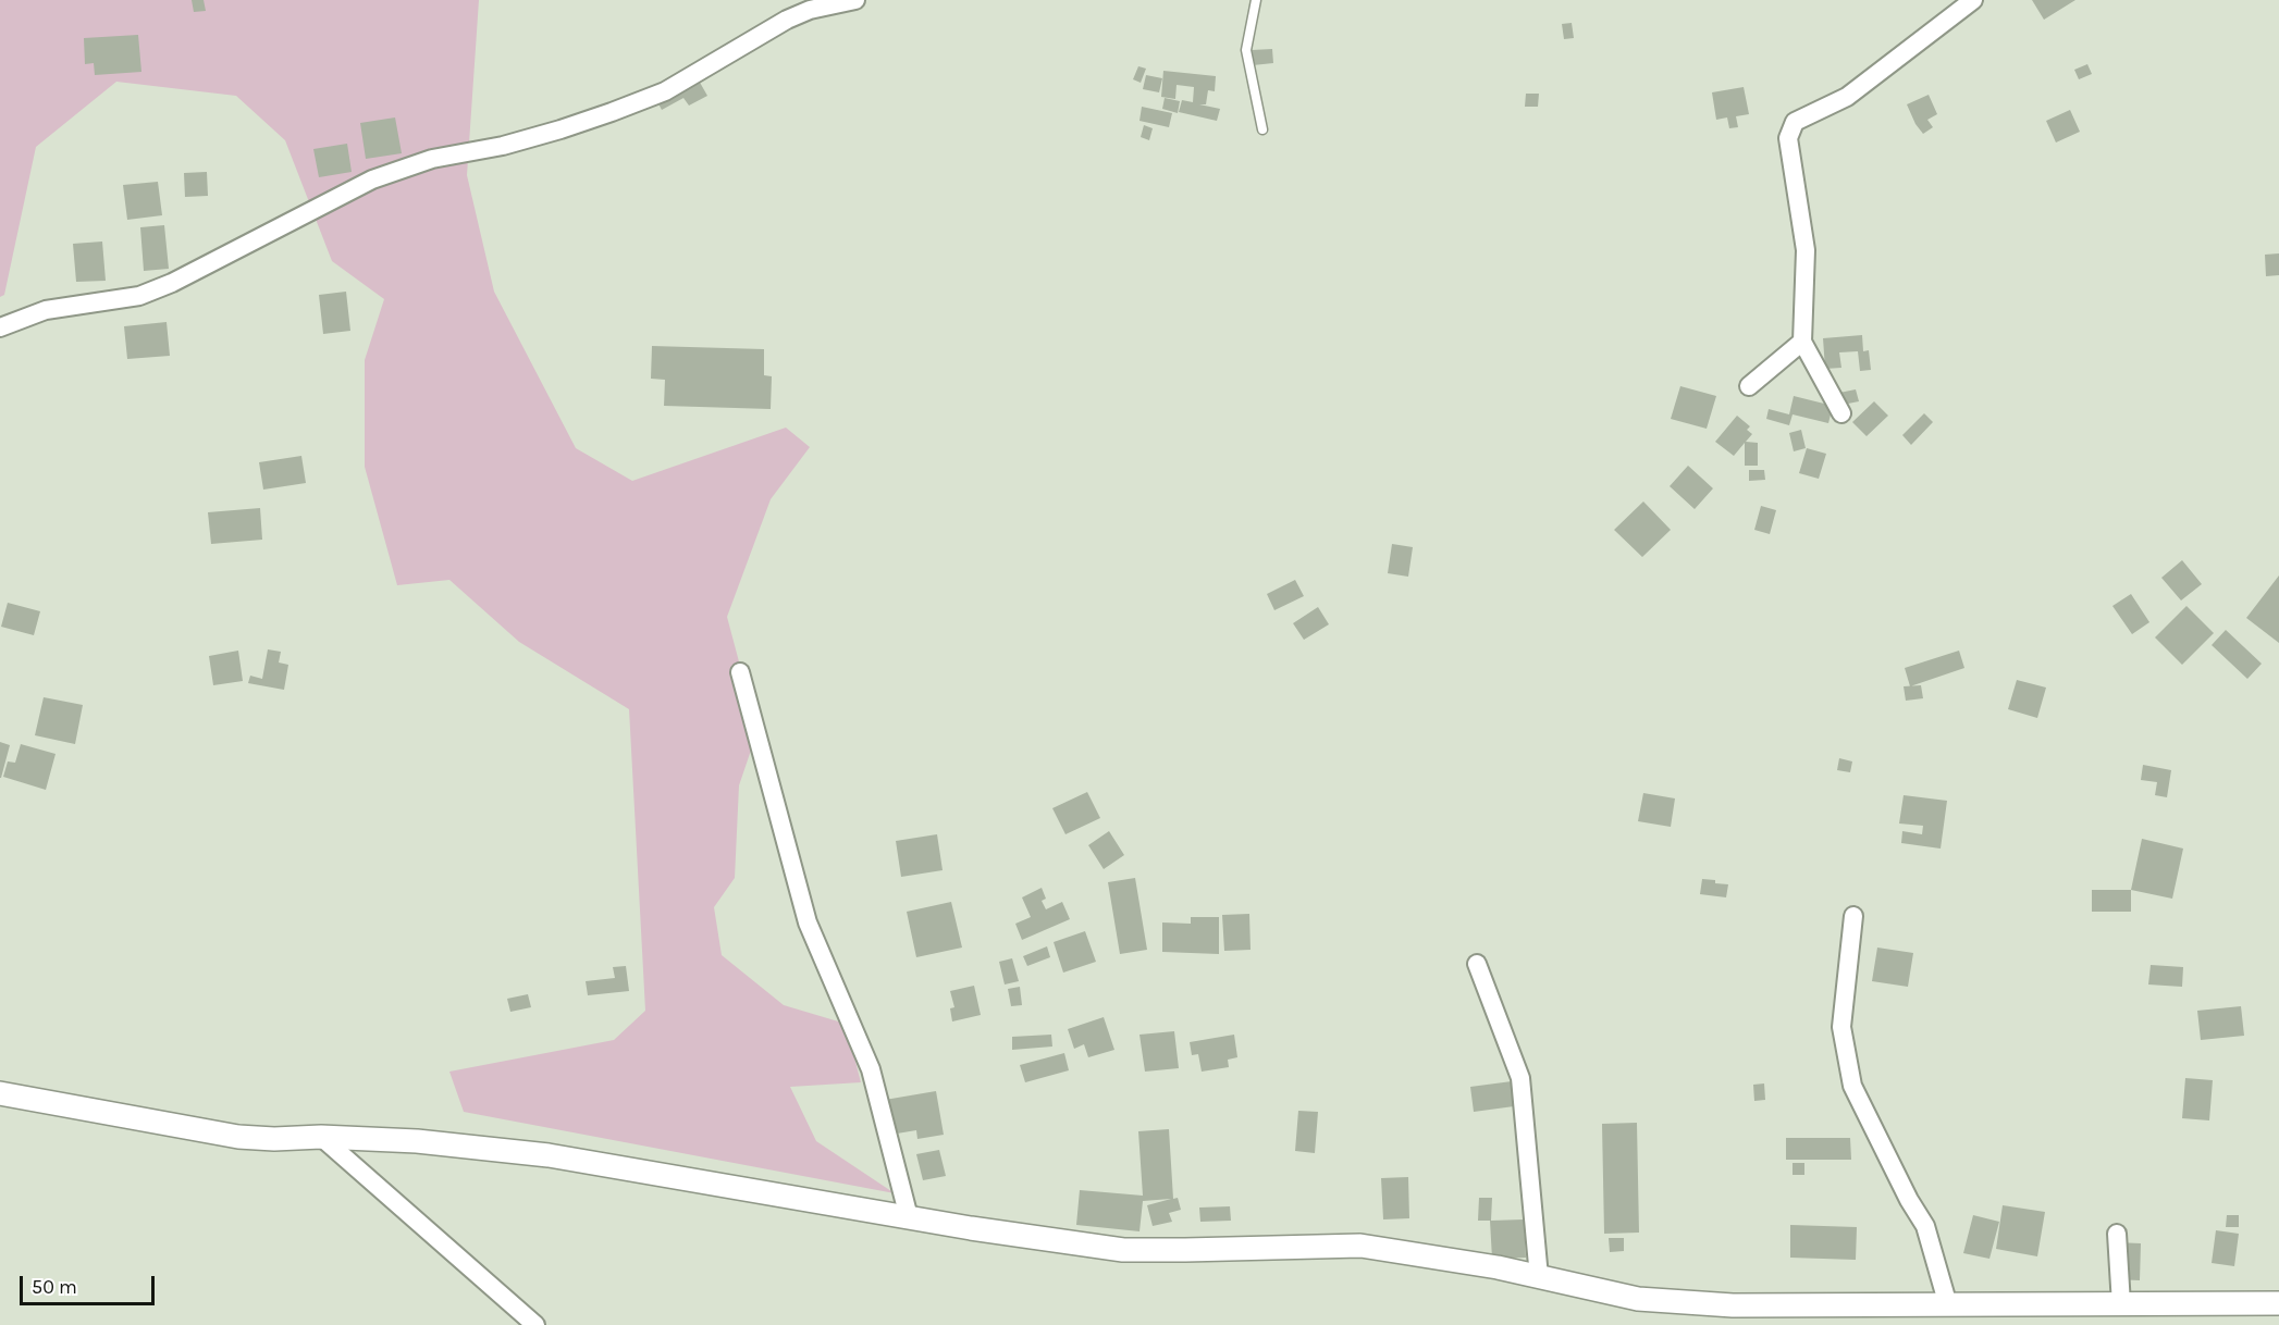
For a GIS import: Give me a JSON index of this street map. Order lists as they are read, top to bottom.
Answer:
{
  "scale_bar": "50 m"
}
